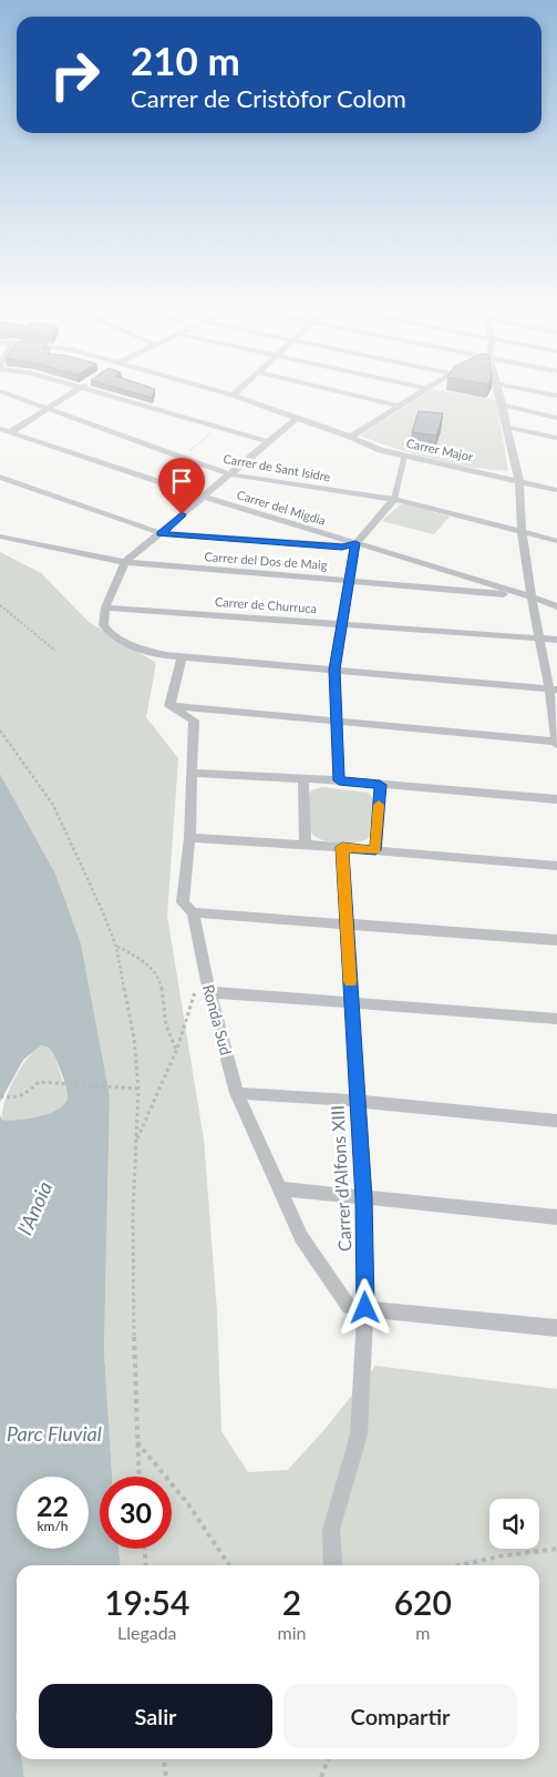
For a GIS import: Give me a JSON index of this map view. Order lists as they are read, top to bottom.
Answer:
{
  "streets": {
    "street": [
      "Carrer Major",
      "Carrer de Sant Isidre",
      "Carrer del Migdia",
      "Carrer del Dos de Maig",
      "Carrer de Churruca",
      "Ronda Sud",
      "Carrer d'Alfons XIII"
    ]
  },
  "crossings": [
    ["Carrer del Migdia", "Carrer del Dos de Maig"],
    ["Ronda Sud", "Carrer d'Alfons XIII"]
  ],
  "water": ["l'Anoia", "Parc Fluvial"],
  "page": {
    "turn": ["210 m", "Carrer de Cristòfor Colom"],
    "speed": "22 km/h",
    "limit": "30",
    "eta": [
      "19:54",
      "Llegada",
      "2",
      "min",
      "620",
      "m"
    ],
    "buttons": ["Salir", "Compartir"]
  }
}
